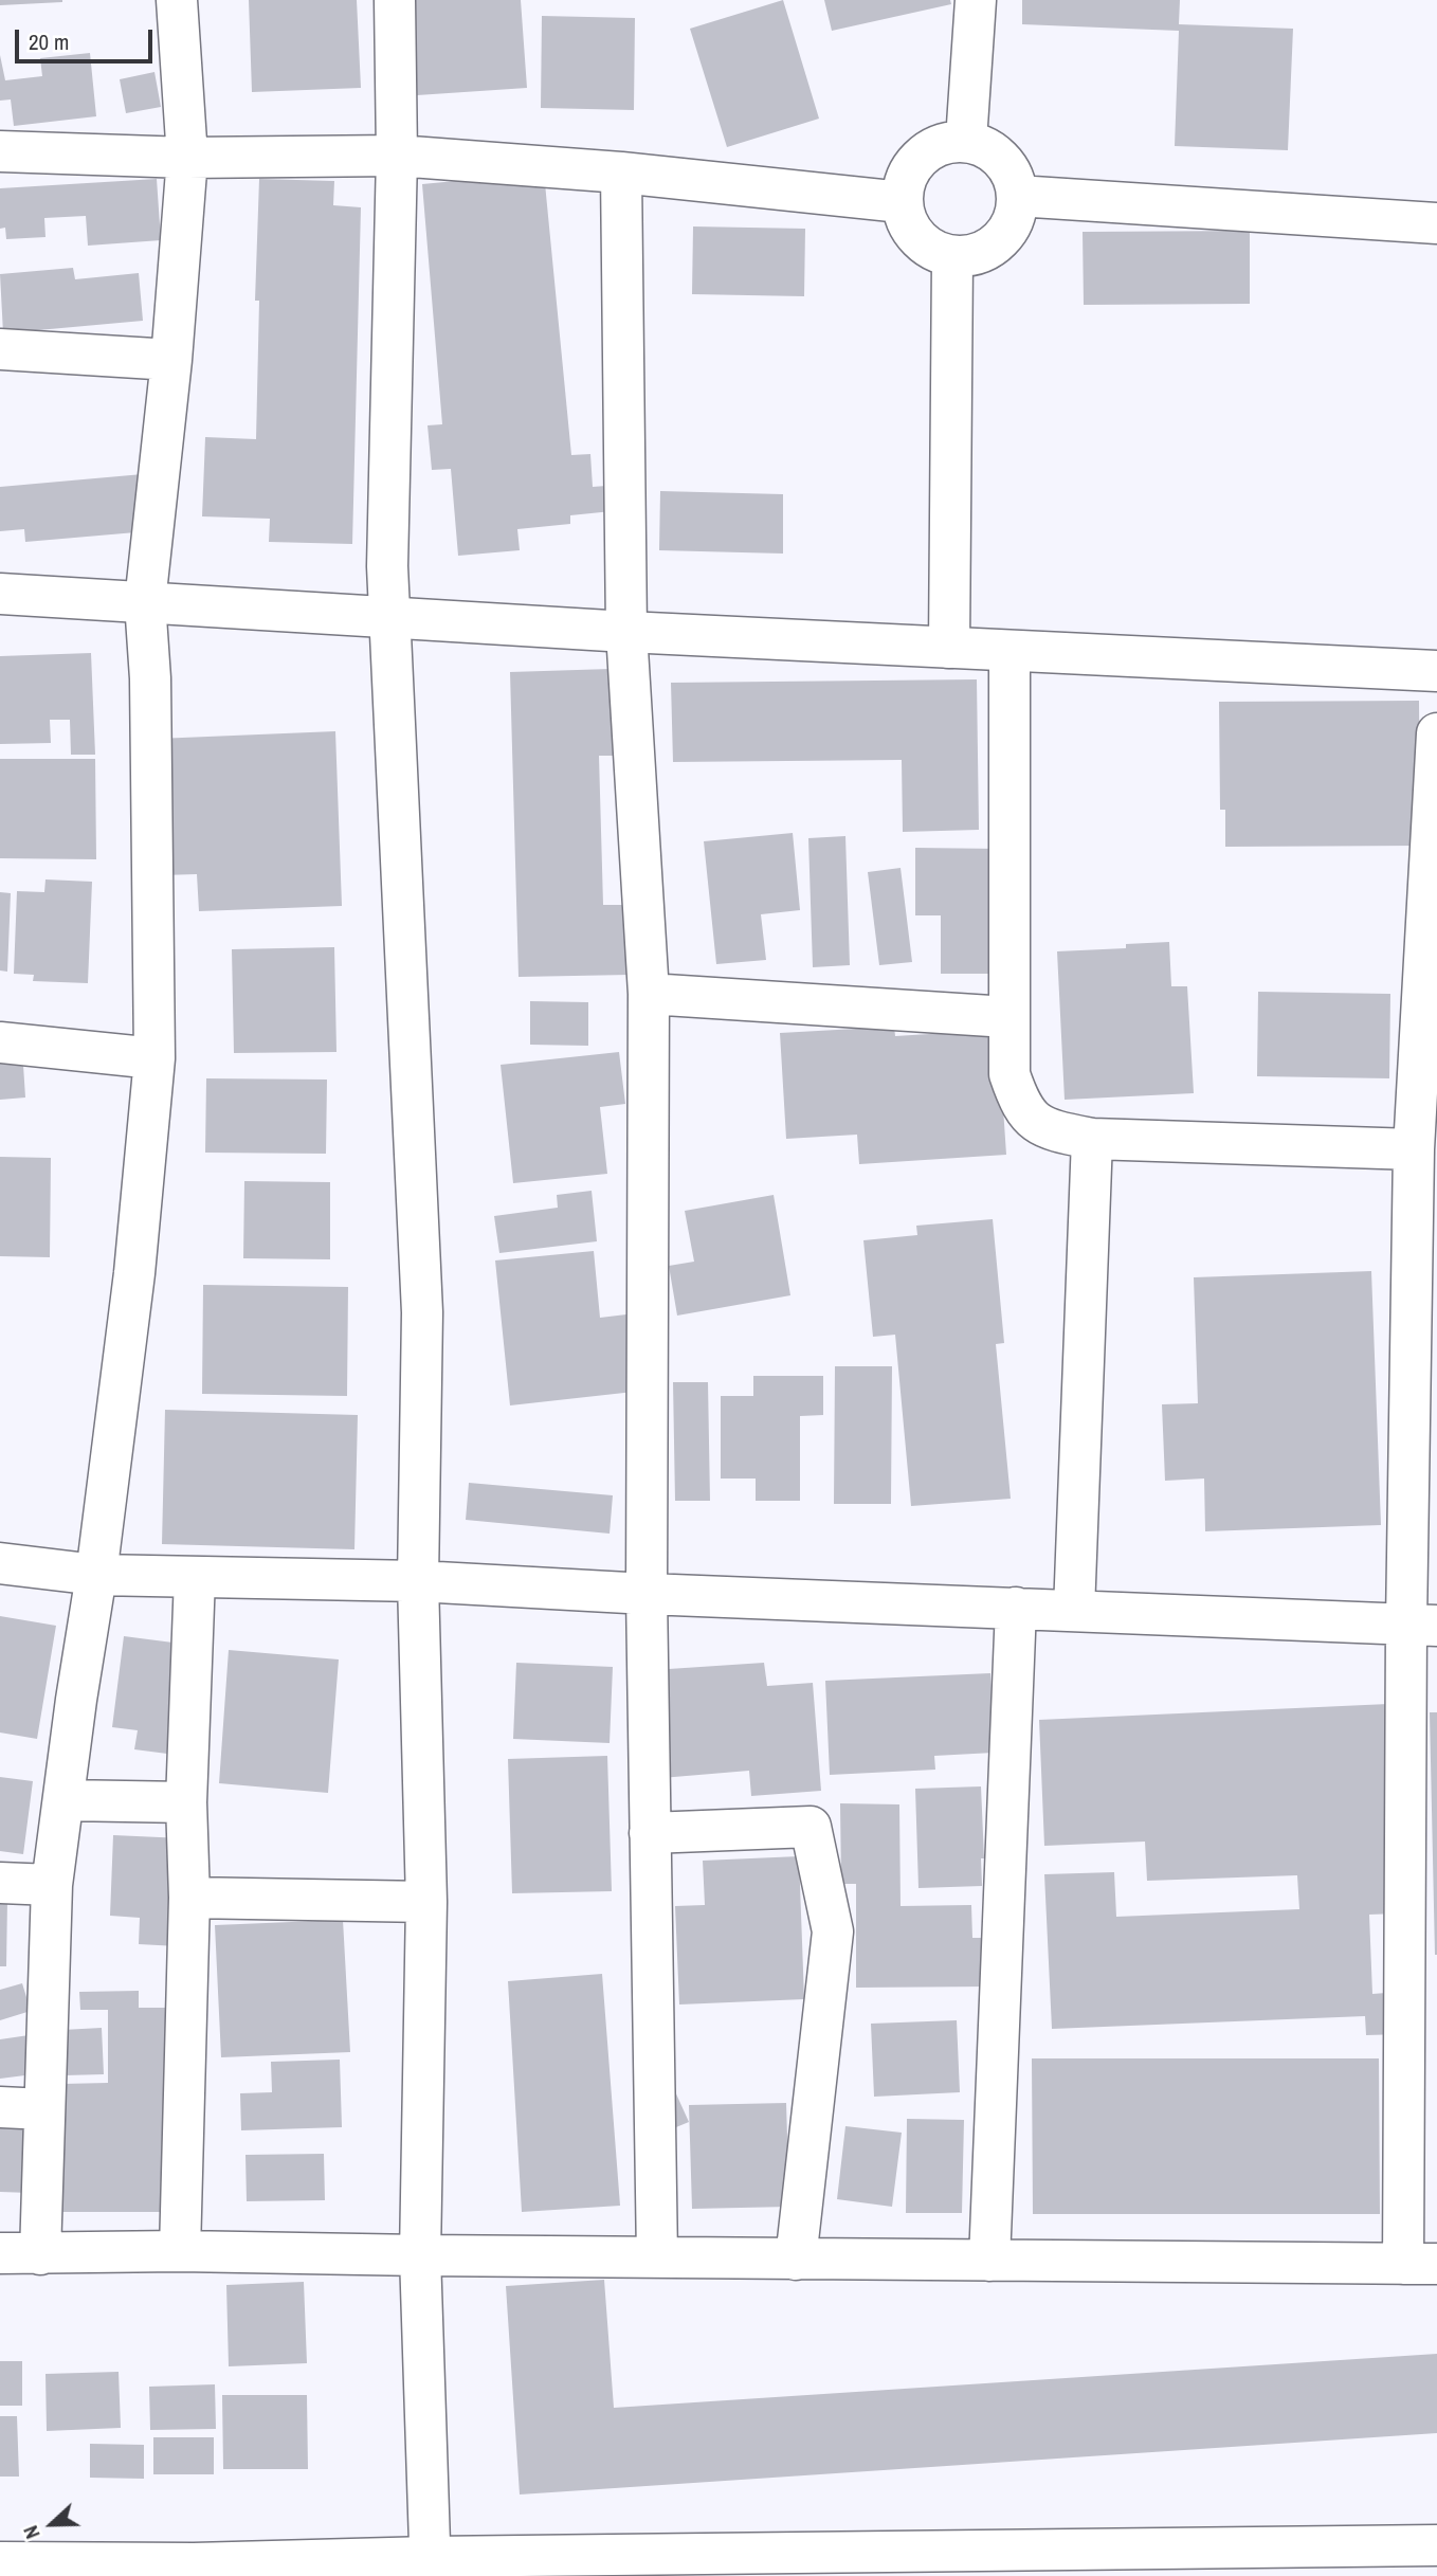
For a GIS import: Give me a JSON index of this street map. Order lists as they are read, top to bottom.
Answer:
{
  "scale_bar": "20 m",
  "north": "left"
}
